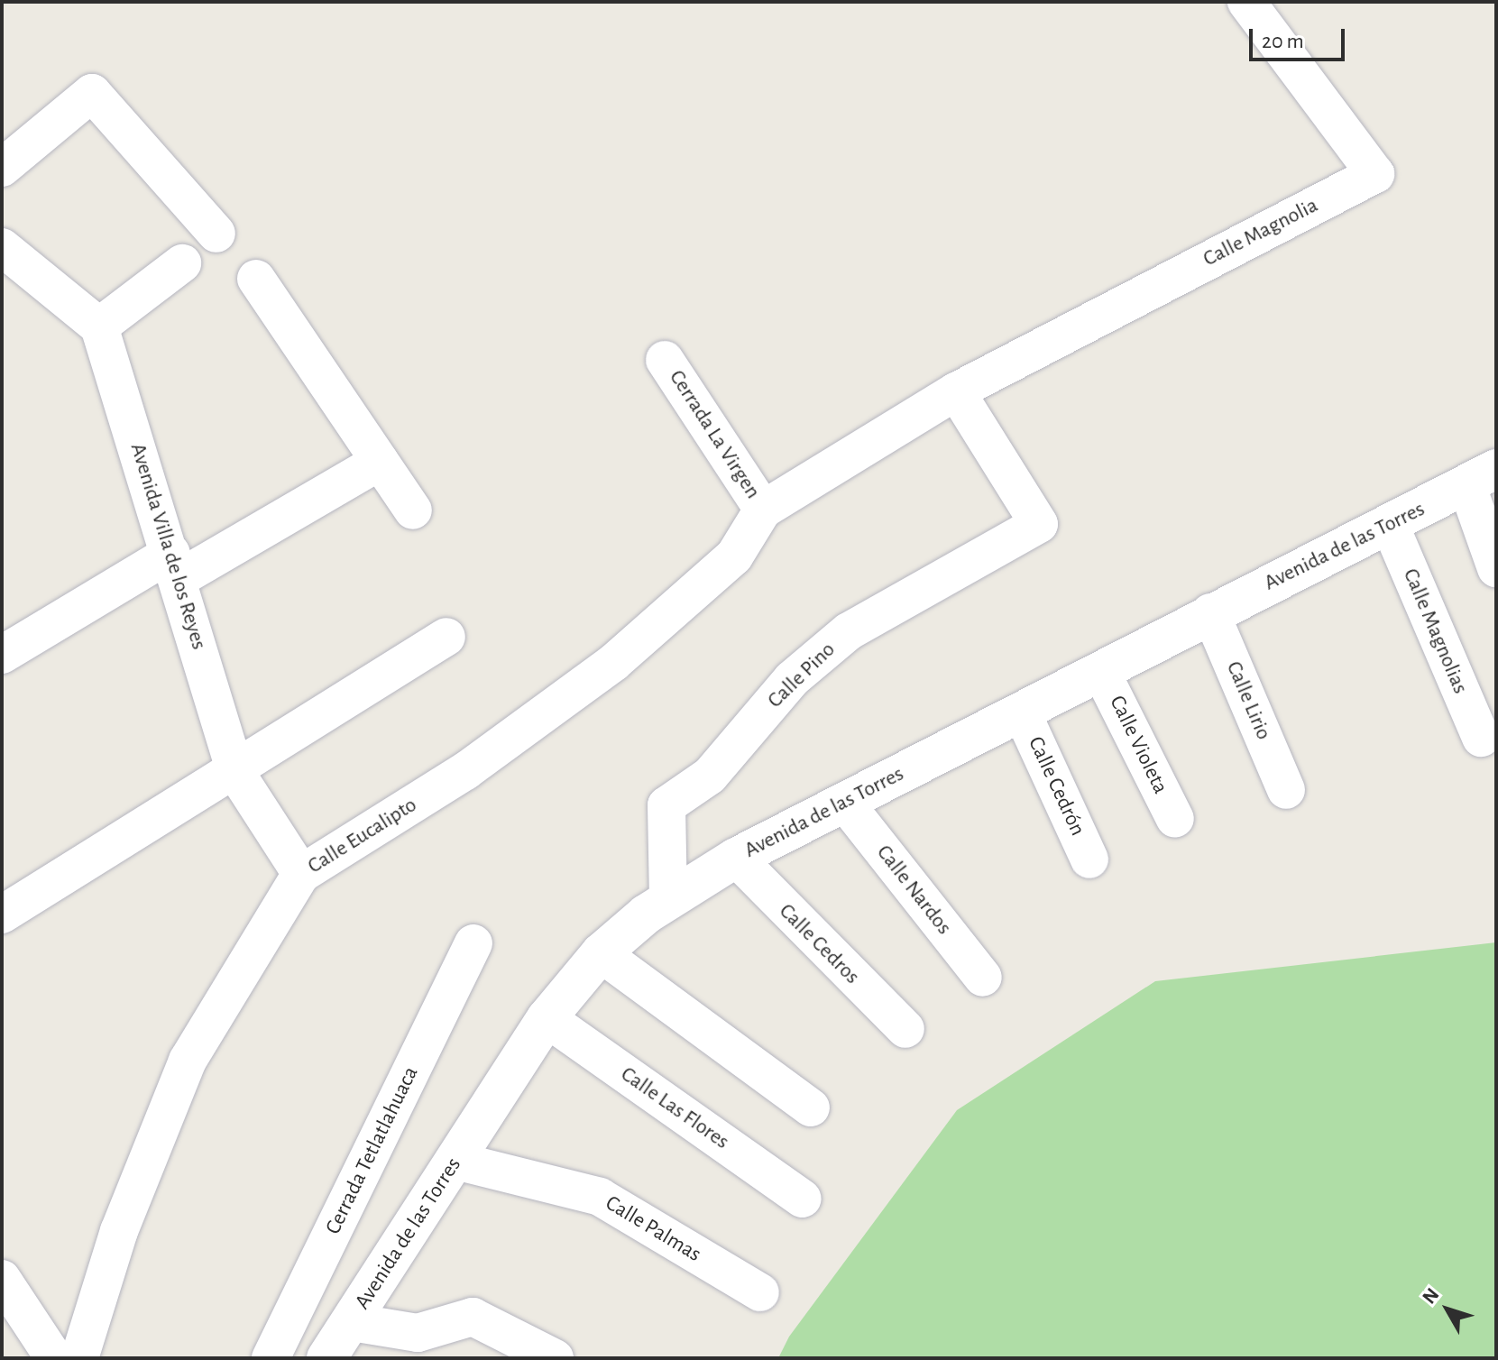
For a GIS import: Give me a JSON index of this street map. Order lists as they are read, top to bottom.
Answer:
{
  "streets": {
    "main road": ["Avenida de las Torres"],
    "street": [
      "Calle Magnolia",
      "Cerrada La Virgen",
      "Avenida Villa de los Reyes",
      "Calle Magnolias",
      "Calle Pino",
      "Calle Lirio",
      "Calle Violeta",
      "Calle Cedrón",
      "Calle Eucalipto",
      "Calle Nardos",
      "Calle Cedros",
      "Calle Las Flores",
      "Cerrada Tetlatlahuaca",
      "Calle Palmas"
    ]
  },
  "crossings": [
    ["Calle Magnolia", "Cerrada La Virgen"],
    ["Calle Magnolia", "Calle Pino"],
    ["Calle Magnolia", "Calle Eucalipto"],
    ["Cerrada La Virgen", "Calle Eucalipto"],
    ["Avenida Villa de los Reyes", "Calle Eucalipto"],
    ["Avenida de las Torres", "Calle Magnolias"],
    ["Avenida de las Torres", "Calle Pino"],
    ["Avenida de las Torres", "Calle Lirio"],
    ["Avenida de las Torres", "Calle Violeta"],
    ["Avenida de las Torres", "Calle Cedrón"],
    ["Avenida de las Torres", "Calle Nardos"],
    ["Avenida de las Torres", "Calle Cedros"],
    ["Avenida de las Torres", "Calle Las Flores"],
    ["Avenida de las Torres", "Calle Palmas"]
  ],
  "scale_bar": "20 m",
  "north": "top left"
}
